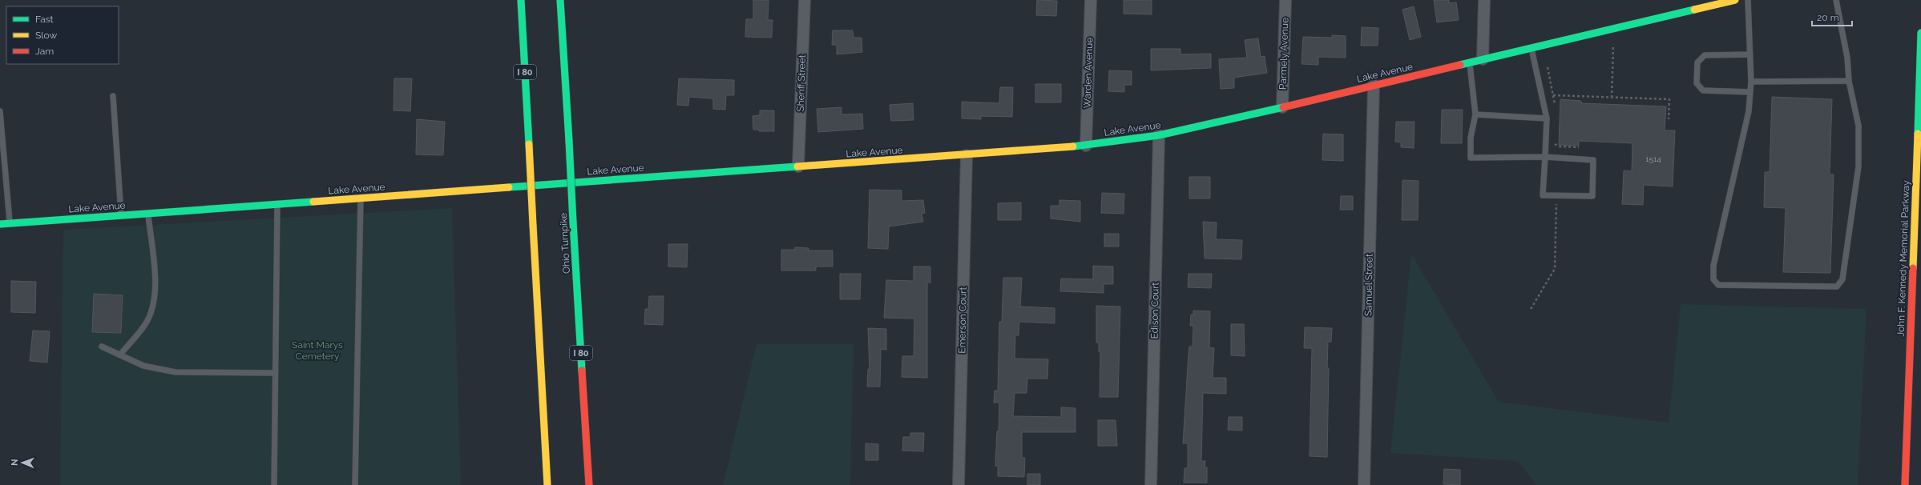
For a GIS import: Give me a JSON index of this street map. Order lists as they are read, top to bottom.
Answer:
{
  "streets": {
    "main road": [
      "I 80",
      "Lake Avenue",
      "Ohio Turnpike",
      "John F. Kennedy Memorial Parkway"
    ],
    "street": [
      "Parmely Avenue",
      "Warden Avenue",
      "Sheriff Street",
      "Samuel Street",
      "Edison Court",
      "Emerson Court"
    ]
  },
  "crossings": [
    ["Parmely Avenue", "Lake Avenue"],
    ["Warden Avenue", "Lake Avenue"],
    ["Lake Avenue", "Sheriff Street"],
    ["Lake Avenue", "Samuel Street"],
    ["Lake Avenue", "Edison Court"],
    ["Lake Avenue", "Emerson Court"]
  ],
  "parks": ["Saint Marys Cemetery"],
  "house_numbers": ["1514"],
  "legend": ["Fast", "Slow", "Jam"],
  "scale_bar": "20 m",
  "north": "left"
}
